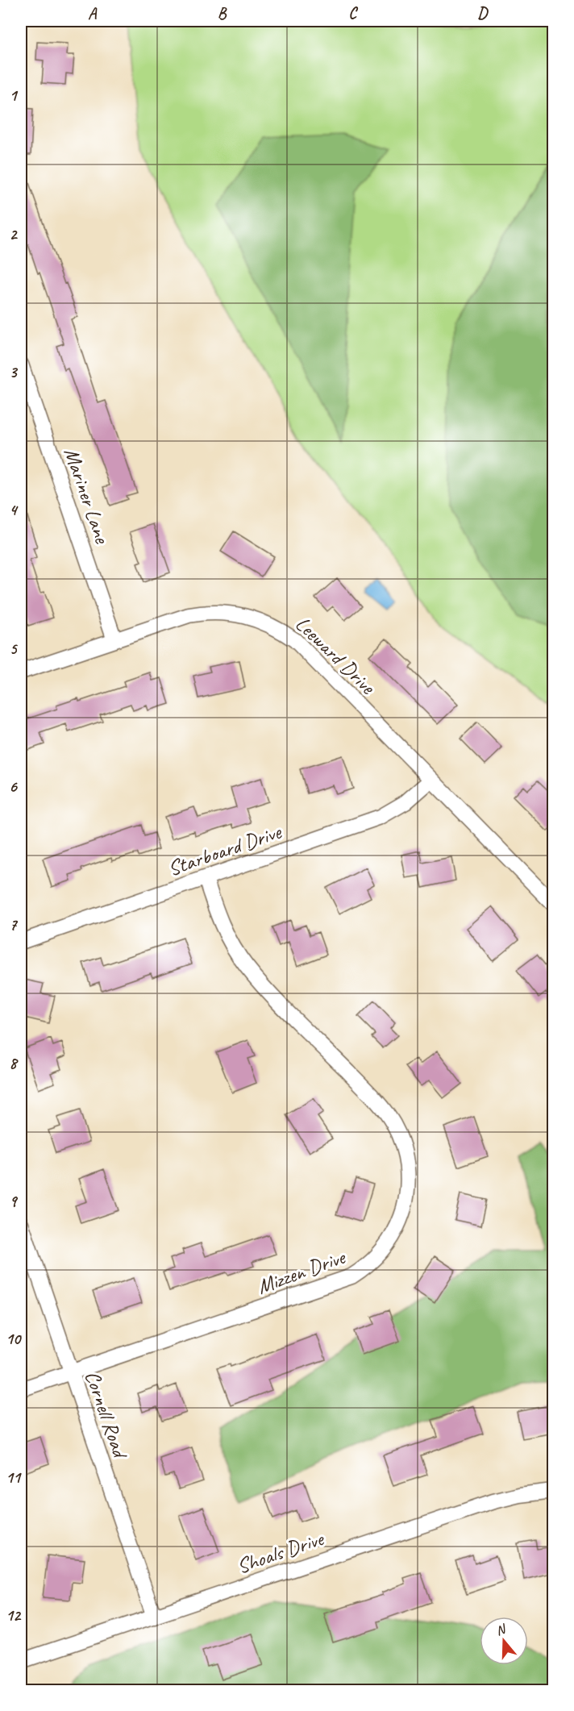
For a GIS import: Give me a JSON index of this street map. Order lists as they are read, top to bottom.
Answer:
{
  "streets": {
    "street": [
      "Mariner Lane",
      "Leeward Drive",
      "Starboard Drive",
      "Mizzen Drive",
      "Cornell Road",
      "Shoals Drive"
    ]
  },
  "crossings": [
    ["Mariner Lane", "Leeward Drive"],
    ["Leeward Drive", "Starboard Drive"],
    ["Starboard Drive", "Mizzen Drive"],
    ["Mizzen Drive", "Cornell Road"],
    ["Cornell Road", "Shoals Drive"]
  ],
  "north": "top",
  "grid": {
    "columns": [
      "A",
      "B",
      "C",
      "D"
    ],
    "rows": [
      "1",
      "2",
      "3",
      "4",
      "5",
      "6",
      "7",
      "8",
      "9",
      "10",
      "11",
      "12"
    ]
  }
}
